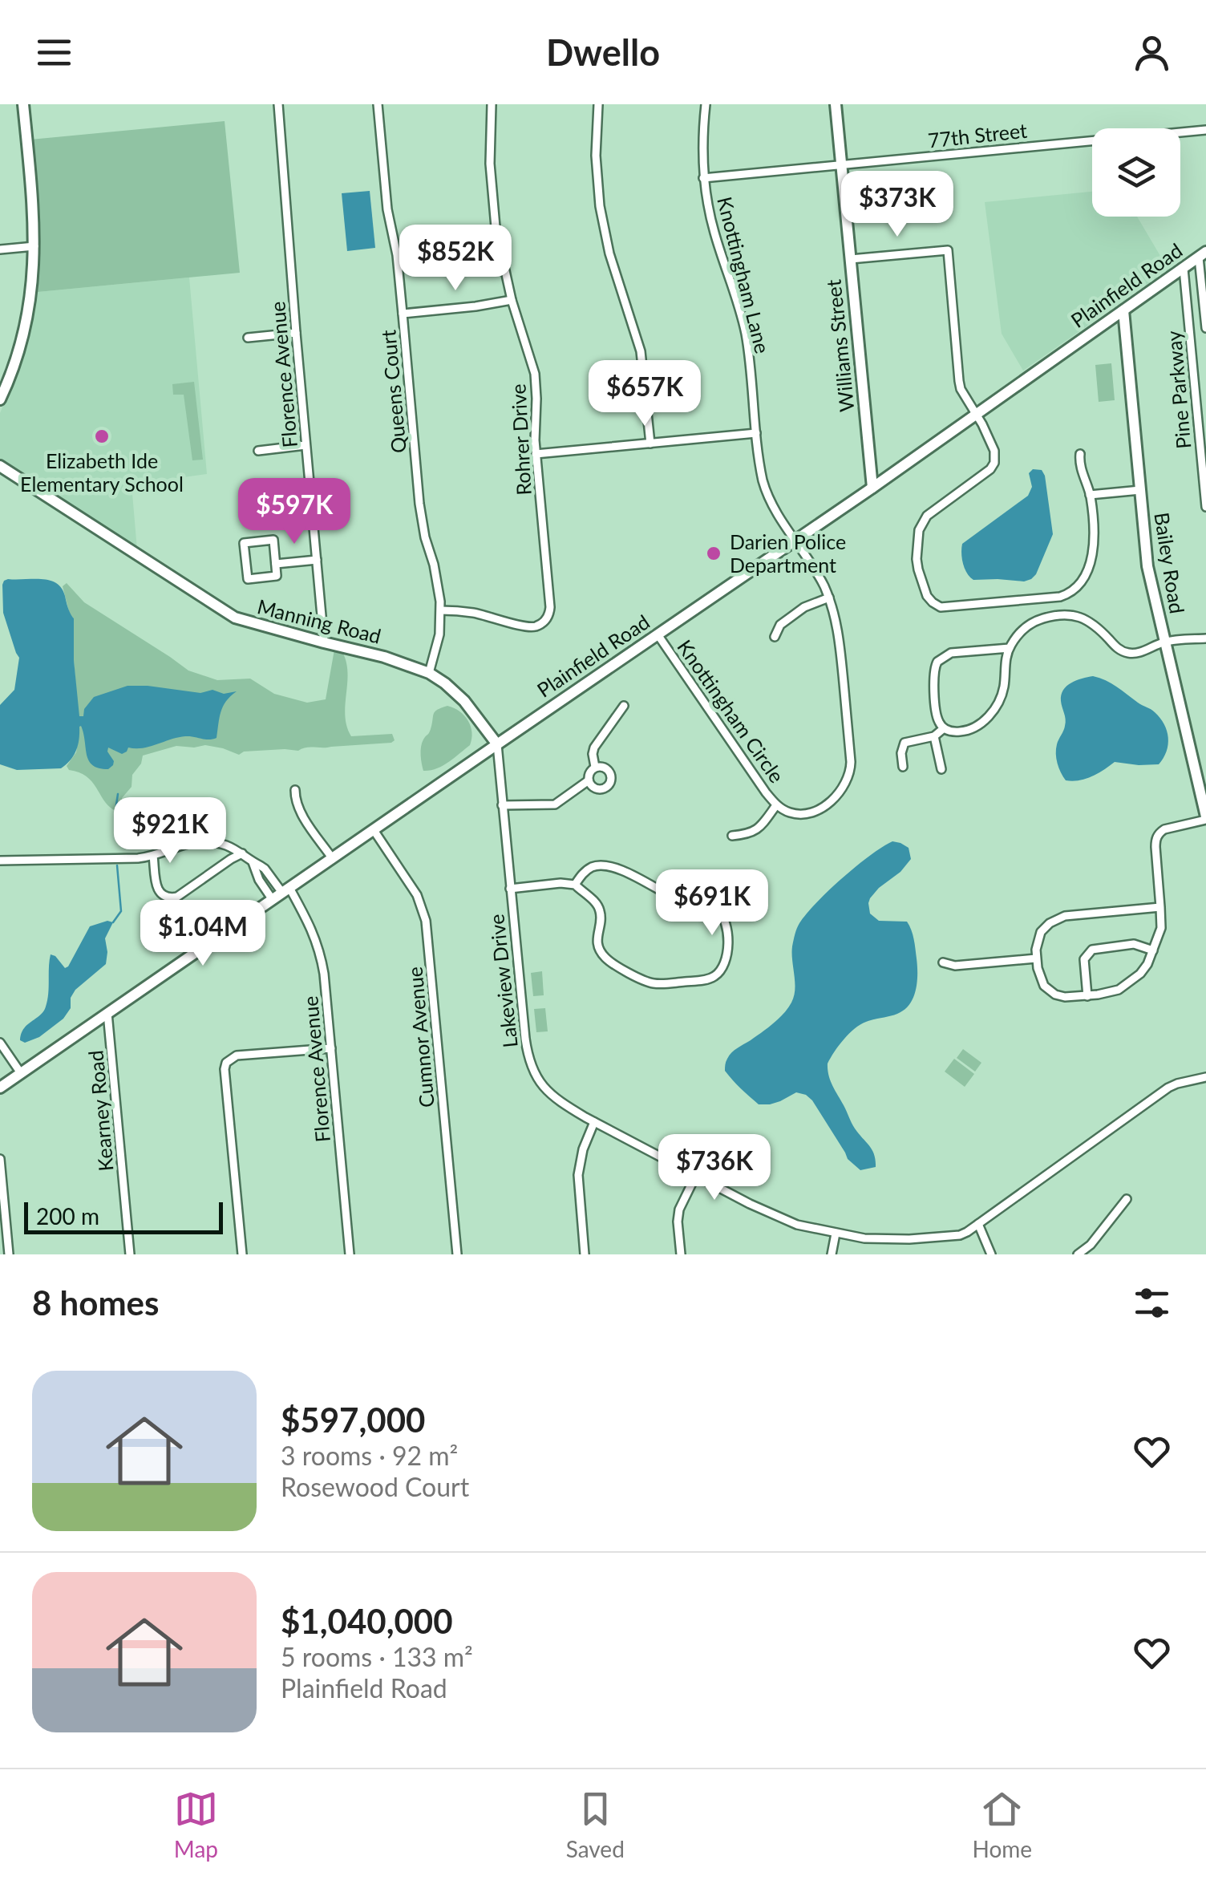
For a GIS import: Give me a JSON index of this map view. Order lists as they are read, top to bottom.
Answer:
{
  "streets": {
    "street": [
      "77th Street",
      "Knottingham Lane",
      "Plainfield Road",
      "Williams Street",
      "Florence Avenue",
      "Pine Parkway",
      "Queens Court",
      "Rohrer Drive",
      "Bailey Road",
      "Manning Road",
      "Knottingham Circle",
      "Lakeview Drive",
      "Cumnor Avenue",
      "Kearney Road"
    ]
  },
  "crossings": [
    ["77th Street", "Knottingham Lane"],
    ["77th Street", "Williams Street"],
    ["Knottingham Lane", "Plainfield Road"],
    ["Knottingham Lane", "Knottingham Circle"],
    ["Plainfield Road", "Williams Street"],
    ["Plainfield Road", "Florence Avenue"],
    ["Plainfield Road", "Pine Parkway"],
    ["Plainfield Road", "Bailey Road"],
    ["Plainfield Road", "Manning Road"],
    ["Plainfield Road", "Knottingham Circle"],
    ["Plainfield Road", "Lakeview Drive"],
    ["Plainfield Road", "Cumnor Avenue"],
    ["Plainfield Road", "Kearney Road"],
    ["Florence Avenue", "Manning Road"],
    ["Queens Court", "Rohrer Drive"],
    ["Queens Court", "Manning Road"],
    ["Manning Road", "Lakeview Drive"]
  ],
  "places": ["Elizabeth Ide Elementary School", "Darien Police Department"],
  "scale_bar": "200 m",
  "page": {
    "header": "Dwello",
    "price": [
      "$373K",
      "$852K",
      "$657K",
      "$597K",
      "$921K",
      "$691K",
      "$1.04M",
      "$736K"
    ],
    "scale": "200 m",
    "heading": "8 homes",
    "list": [
      {
        "name": "$597,000",
        "note": "3 rooms · 92 m² · Rosewood Court"
      },
      {
        "name": "$1,040,000",
        "note": "5 rooms · 133 m² · Plainfield Road"
      }
    ],
    "tabs": ["Map", "Saved", "Home"]
  }
}
